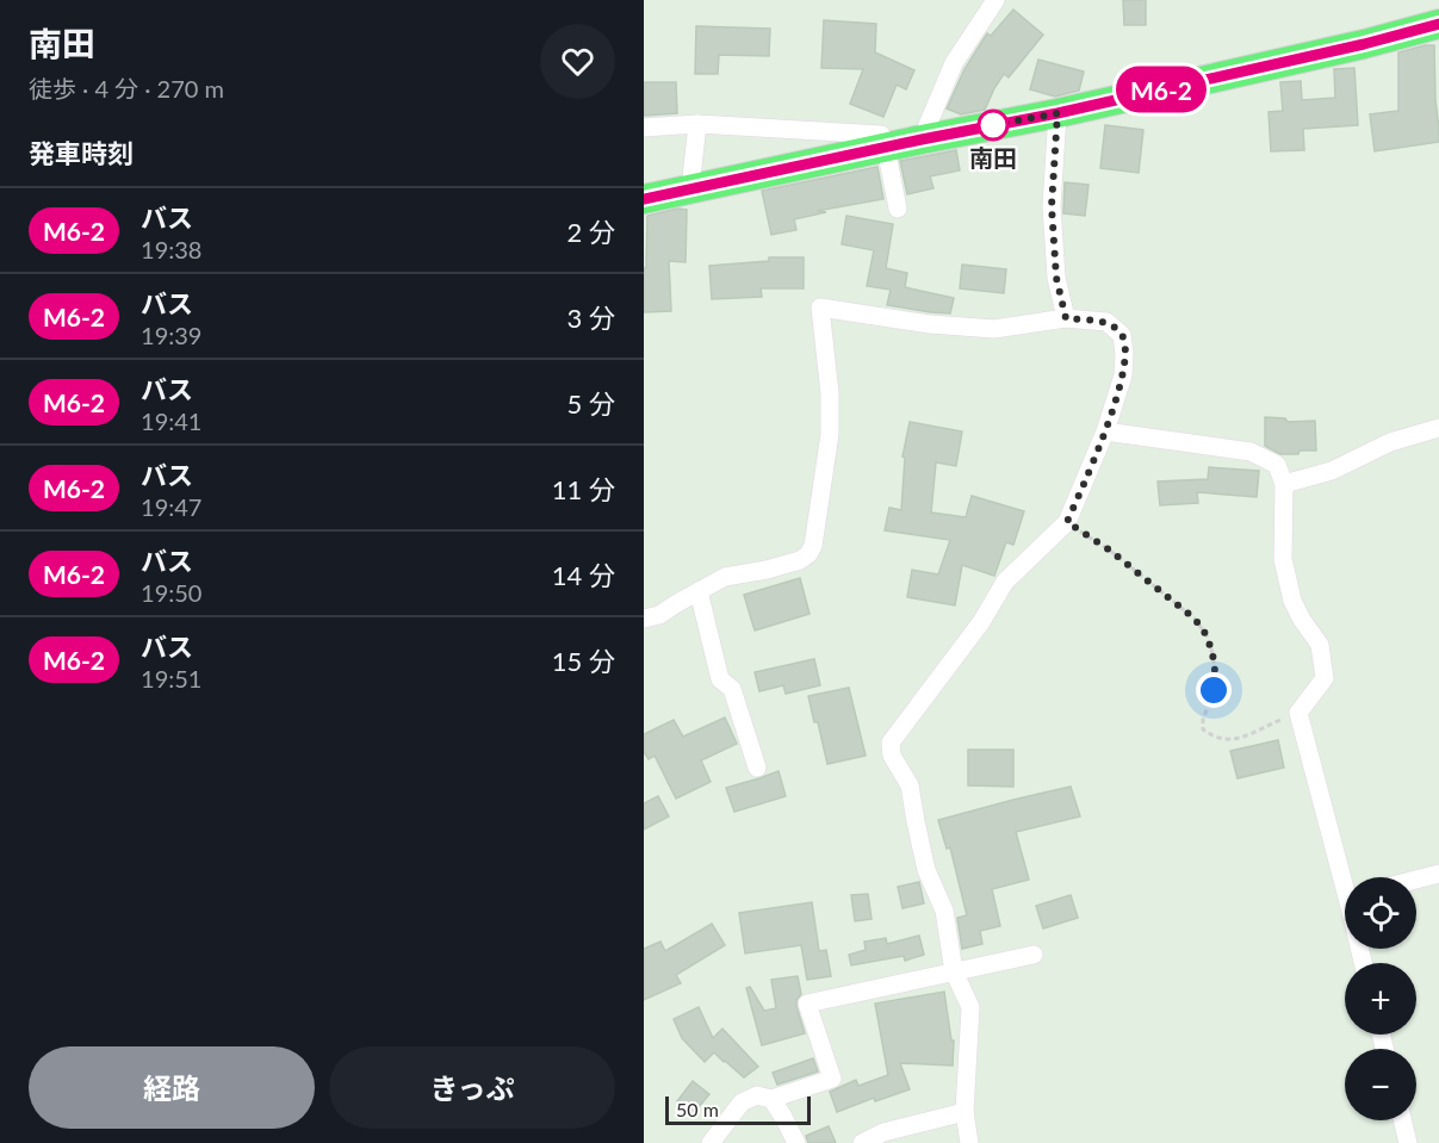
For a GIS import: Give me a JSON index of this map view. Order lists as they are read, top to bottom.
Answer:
{
  "places": ["南田"],
  "lines": ["bus line M6-2"],
  "scale_bar": "50 m",
  "page": {
    "heading": [
      ["南田", "徒歩 · 4 分 · 270 m"],
      "発車時刻"
    ],
    "on_map": "M6-2",
    "list": [
      {
        "mark": "M6-2",
        "name": "バス",
        "note": "19:38",
        "value": "2 分"
      },
      {
        "mark": "M6-2",
        "name": "バス",
        "note": "19:39",
        "value": "3 分"
      },
      {
        "mark": "M6-2",
        "name": "バス",
        "note": "19:41",
        "value": "5 分"
      },
      {
        "mark": "M6-2",
        "name": "バス",
        "note": "19:47",
        "value": "11 分"
      },
      {
        "mark": "M6-2",
        "name": "バス",
        "note": "19:50",
        "value": "14 分"
      },
      {
        "mark": "M6-2",
        "name": "バス",
        "note": "19:51",
        "value": "15 分"
      }
    ],
    "map_buttons": ["+", "−"],
    "buttons": ["経路", "きっぷ"],
    "scale": "50 m"
  }
}
